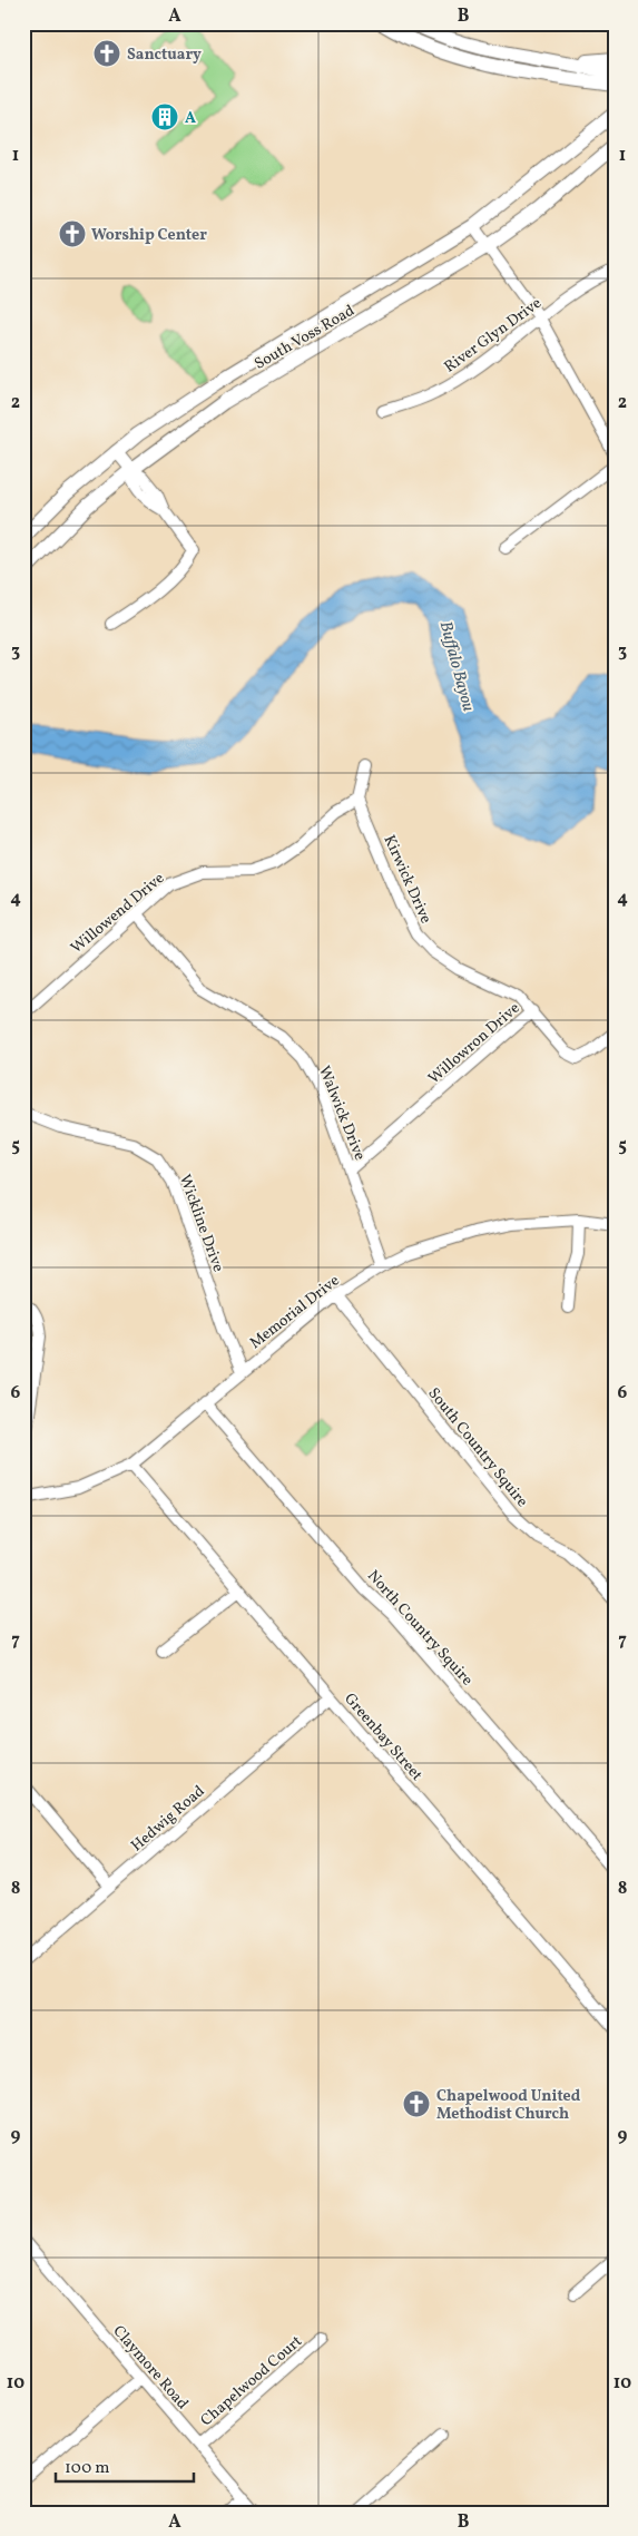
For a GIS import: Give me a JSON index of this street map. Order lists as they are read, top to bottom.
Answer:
{
  "streets": {
    "main road": ["South Voss Road"],
    "street": [
      "River Glyn Drive",
      "Kirwick Drive",
      "Willowend Drive",
      "Willowron Drive",
      "Walwick Drive",
      "Wickline Drive",
      "Memorial Drive",
      "South Country Squire",
      "North Country Squire",
      "Greenbay Street",
      "Hedwig Road",
      "Claymore Road",
      "Chapelwood Court"
    ]
  },
  "crossings": [
    ["Kirwick Drive", "Willowend Drive"],
    ["Kirwick Drive", "Willowron Drive"],
    ["Willowend Drive", "Walwick Drive"],
    ["Willowron Drive", "Walwick Drive"],
    ["Walwick Drive", "Memorial Drive"],
    ["Wickline Drive", "Memorial Drive"],
    ["Memorial Drive", "South Country Squire"],
    ["Memorial Drive", "North Country Squire"],
    ["Memorial Drive", "Greenbay Street"],
    ["Greenbay Street", "Hedwig Road"],
    ["Claymore Road", "Chapelwood Court"]
  ],
  "water": ["Buffalo Bayou"],
  "places": {
    "church": ["Sanctuary", "Worship Center", "Chapelwood United Methodist Church"],
    "building": ["A"]
  },
  "scale_bar": "100 m",
  "grid": {
    "columns": ["A", "B"],
    "rows": [
      "1",
      "2",
      "3",
      "4",
      "5",
      "6",
      "7",
      "8",
      "9",
      "10"
    ]
  }
}
